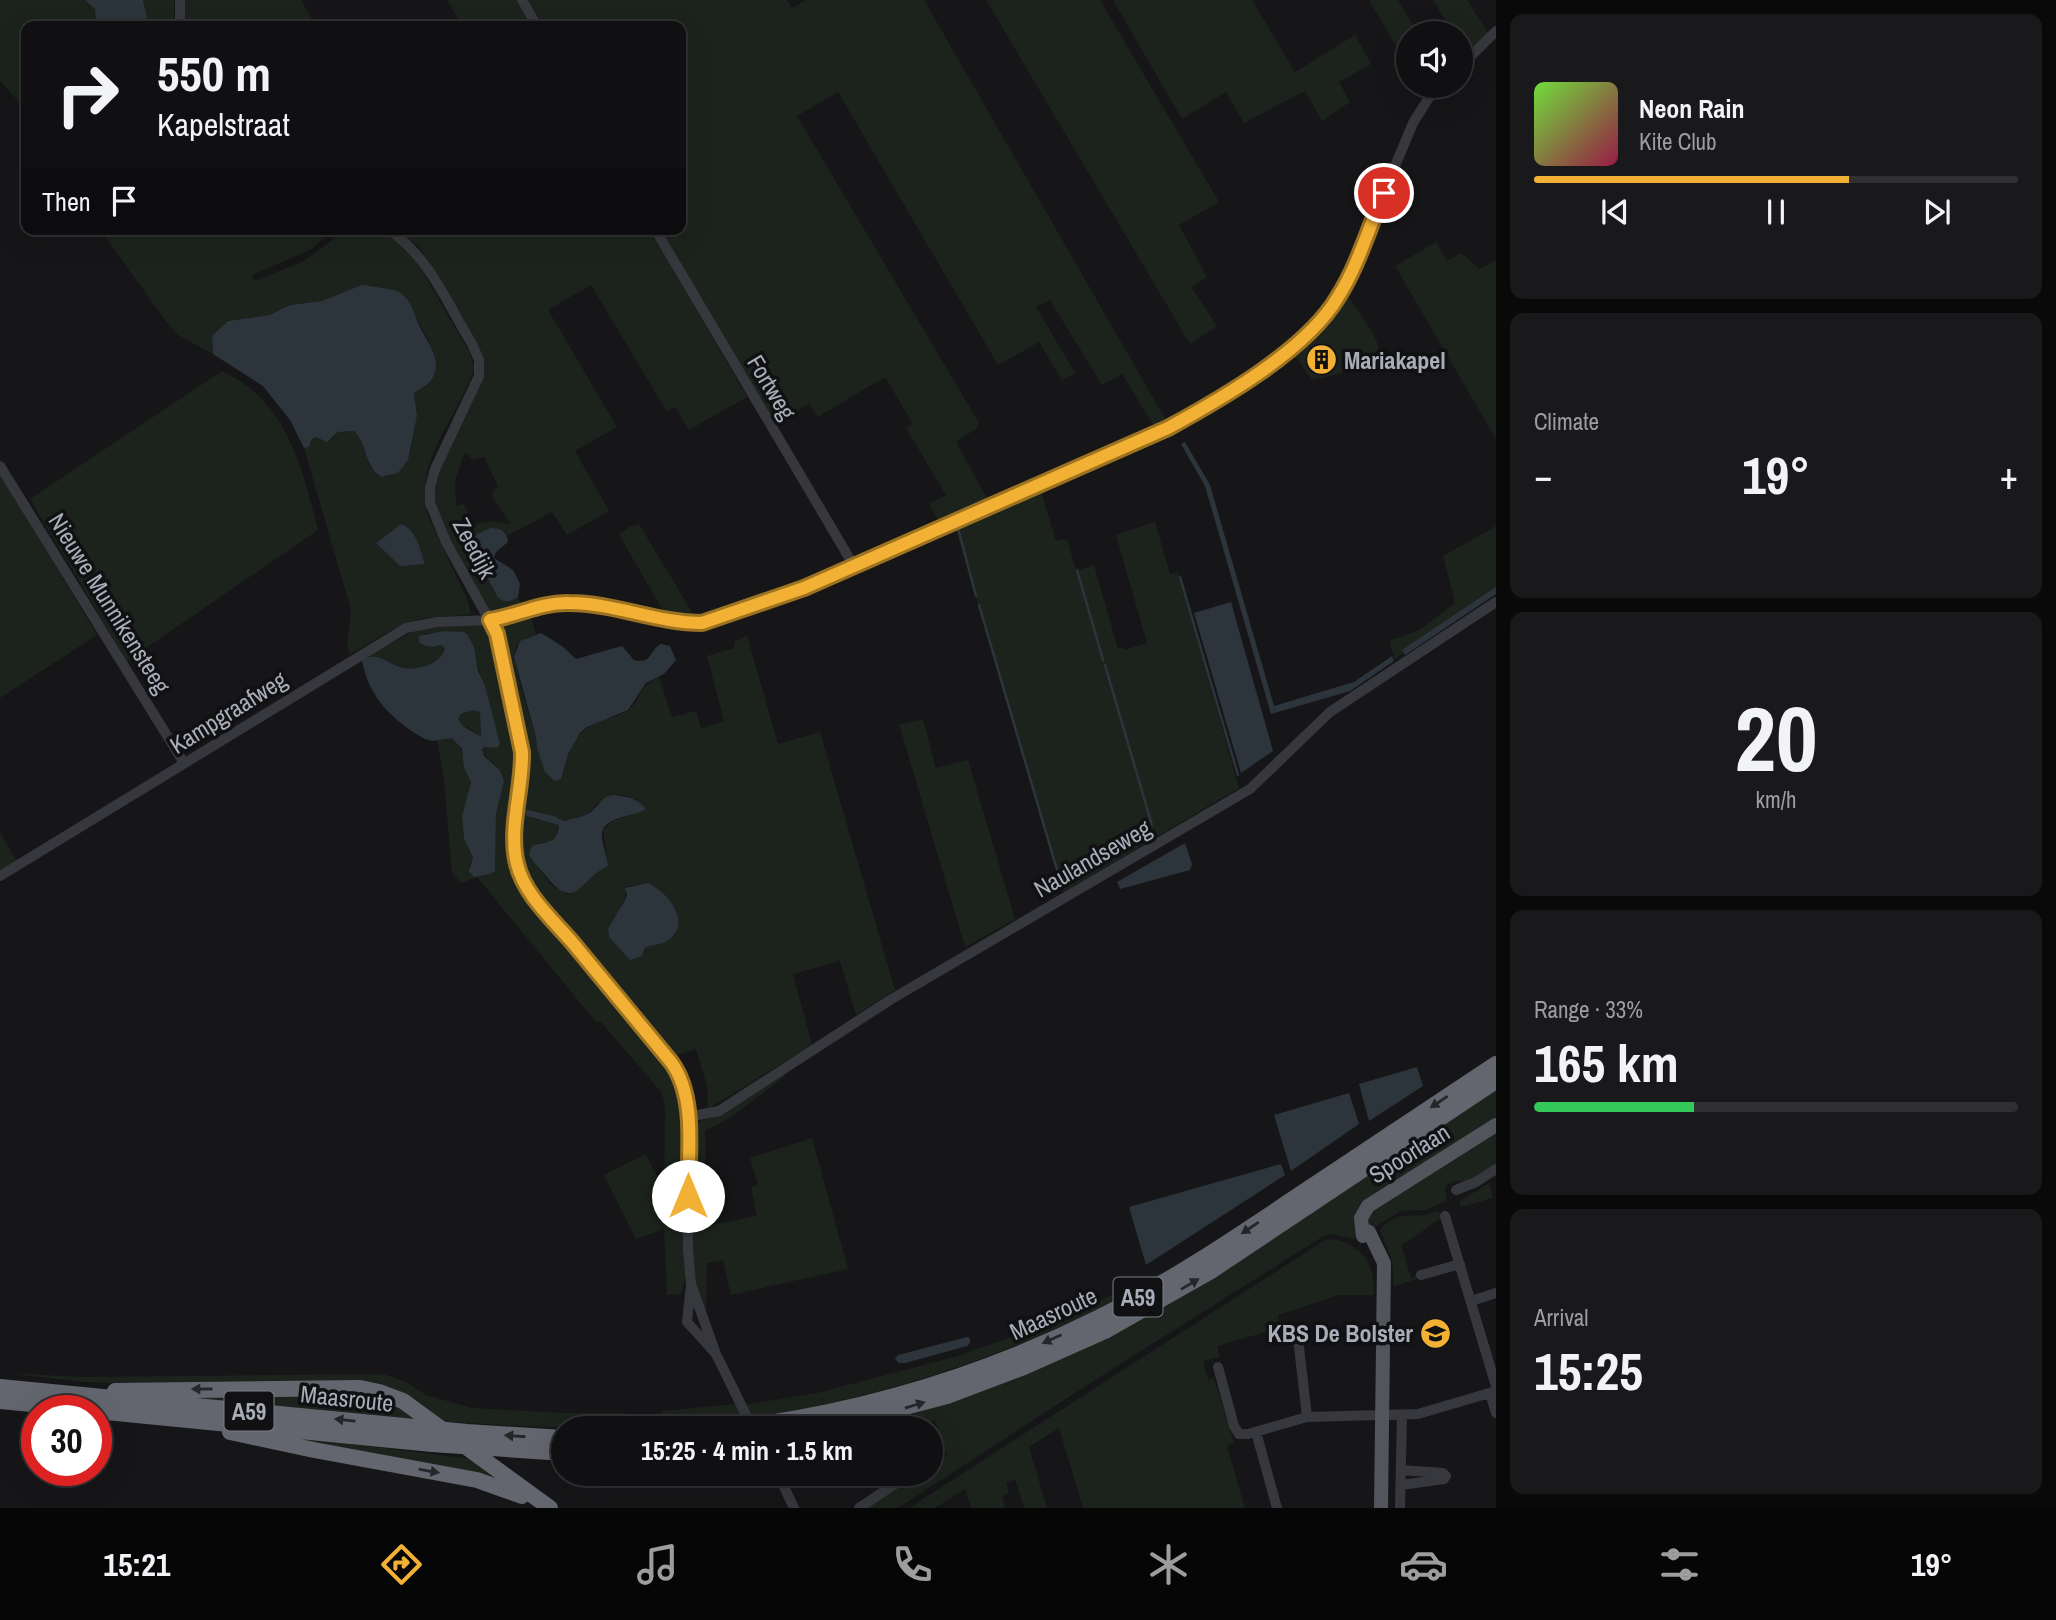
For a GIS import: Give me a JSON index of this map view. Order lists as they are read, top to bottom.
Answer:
{
  "streets": {
    "highway": ["A59", "Maasroute"],
    "main road": ["Spoorlaan"],
    "street": [
      "Fortweg",
      "Zeedijk",
      "Nieuwe Munnikensteeg",
      "Kampgraafweg",
      "Naulandseweg"
    ]
  },
  "crossings": [
    ["Fortweg", "Kampgraafweg"],
    ["Zeedijk", "Kampgraafweg"],
    ["Zeedijk", "Naulandseweg"],
    ["Nieuwe Munnikensteeg", "Kampgraafweg"],
    ["A59", "Maasroute"]
  ],
  "places": {
    "building": ["Mariakapel"],
    "school or university": ["KBS De Bolster"]
  },
  "page": {
    "turn": ["550 m", "Kapelstraat"],
    "song": ["Neon Rain", "Kite Club"],
    "then": "Then",
    "tile": [
      "Climate",
      ["20", "km/h"],
      ["Range · 33%", "165 km"],
      ["Arrival", "15:25"]
    ],
    "heat": ["−", "19°", "+"],
    "limit": "30",
    "trip": "15:25 · 4 min · 1.5 km",
    "tabs": ["15:21", "19°"]
  }
}
